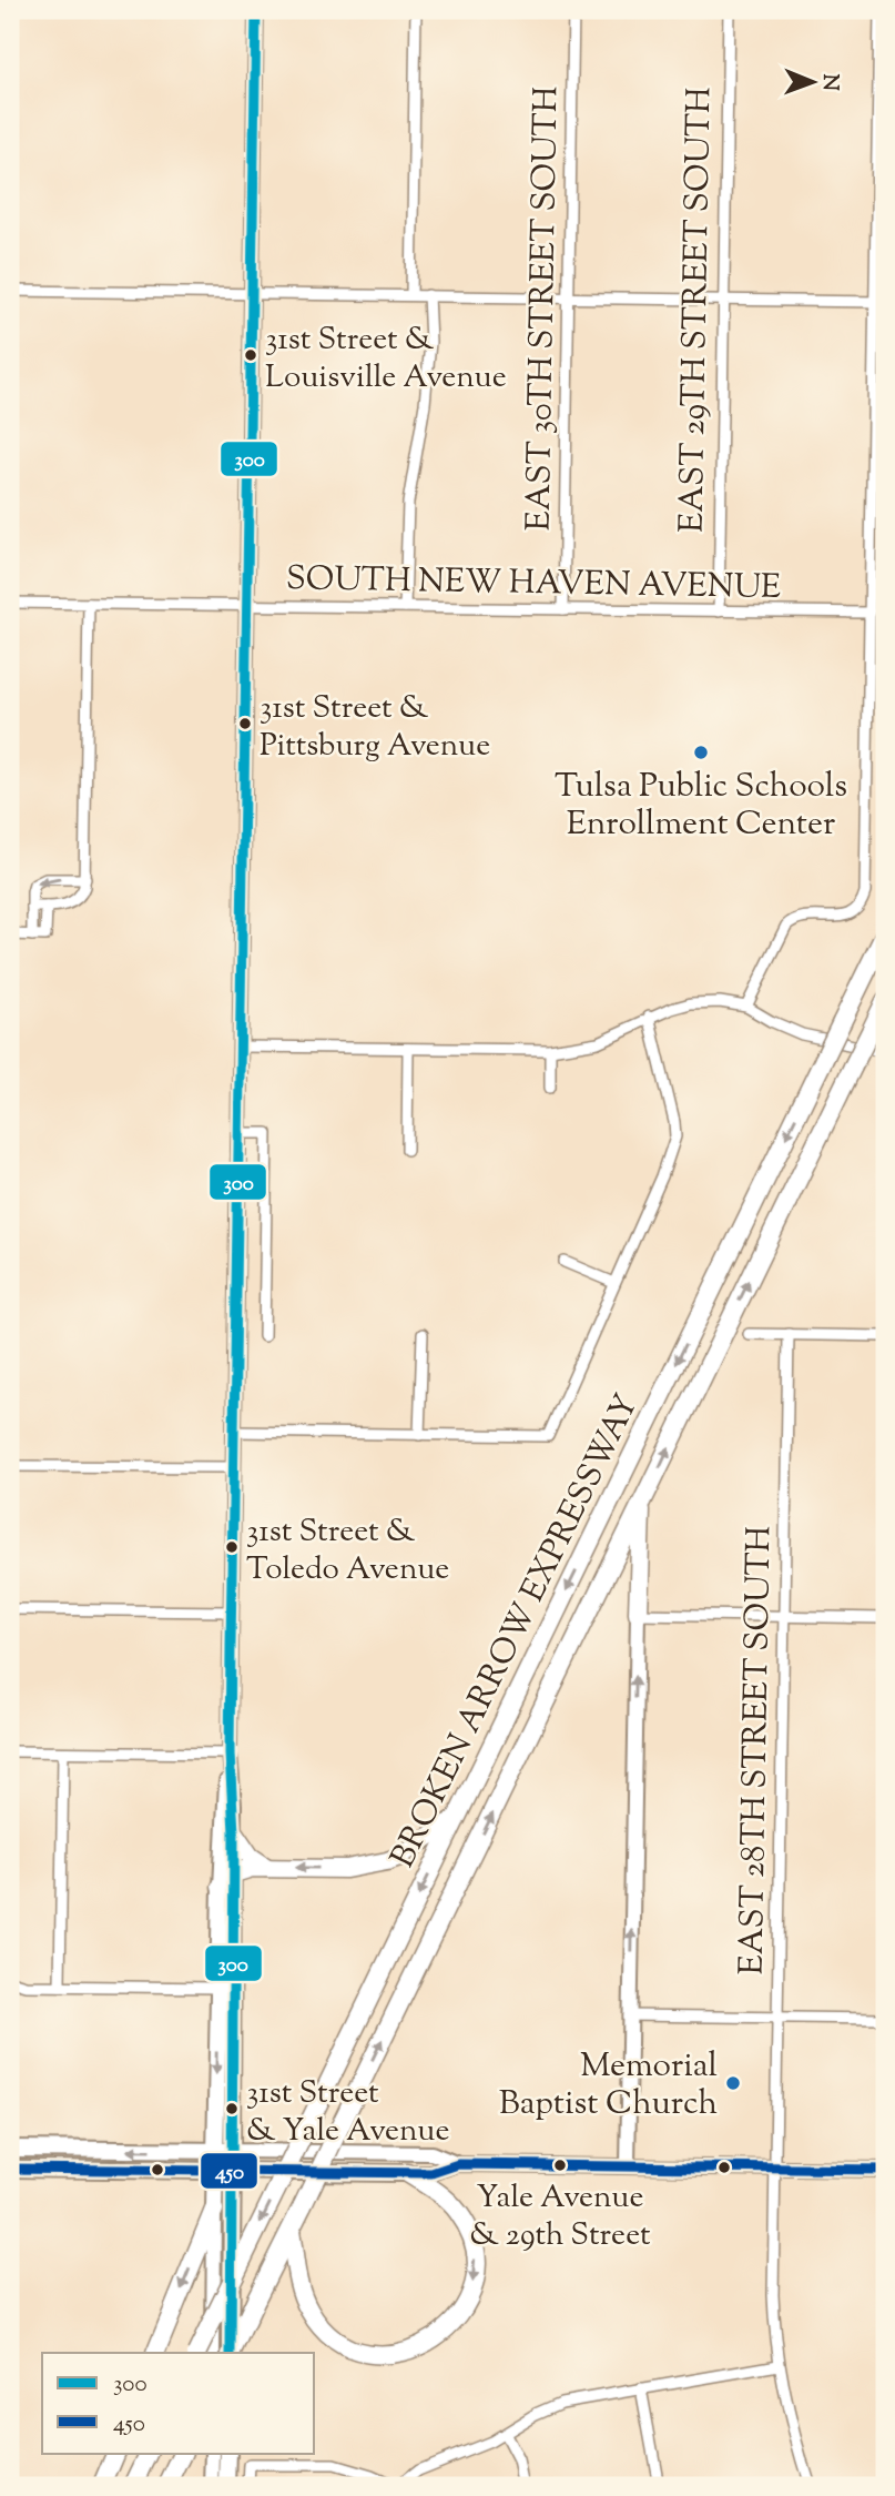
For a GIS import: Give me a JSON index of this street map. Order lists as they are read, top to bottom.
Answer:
{
  "streets": {
    "highway": ["BROKEN ARROW EXPRESSWAY"],
    "street": [
      "EAST 30TH STREET SOUTH",
      "EAST 29TH STREET SOUTH",
      "SOUTH NEW HAVEN AVENUE",
      "EAST 28TH STREET SOUTH"
    ]
  },
  "crossings": [
    ["EAST 30TH STREET SOUTH", "SOUTH NEW HAVEN AVENUE"],
    ["EAST 29TH STREET SOUTH", "SOUTH NEW HAVEN AVENUE"]
  ],
  "places": [
    "31st Street & Louisville Avenue",
    "31st Street & Pittsburg Avenue",
    "Tulsa Public Schools Enrollment Center",
    "31st Street & Toledo Avenue",
    "Memorial Baptist Church",
    "31st Street & Yale Avenue",
    "Yale Avenue & 29th Street"
  ],
  "lines": ["transit line 300", "transit line 450"],
  "legend": ["300", "450"],
  "north": "right"
}
